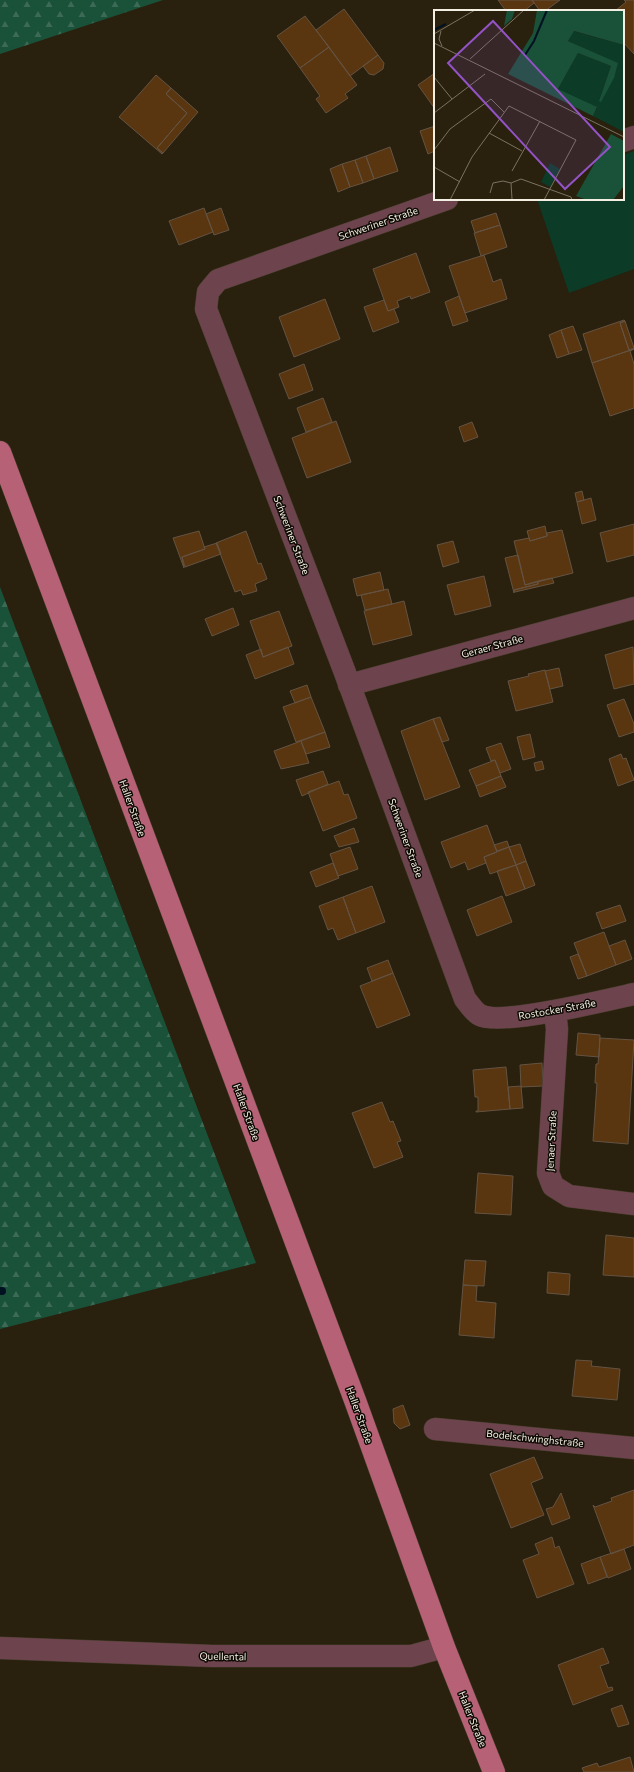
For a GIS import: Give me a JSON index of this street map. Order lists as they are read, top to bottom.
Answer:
{
  "streets": {
    "main road": ["Haller Straße"],
    "street": [
      "Schweriner Straße",
      "Geraer Straße",
      "Rostocker Straße",
      "Jenaer Straße",
      "Bodelschwinghstraße",
      "Quellental"
    ]
  },
  "crossings": [
    ["Schweriner Straße", "Geraer Straße"],
    ["Schweriner Straße", "Rostocker Straße"],
    ["Haller Straße", "Quellental"],
    ["Rostocker Straße", "Jenaer Straße"]
  ]
}
